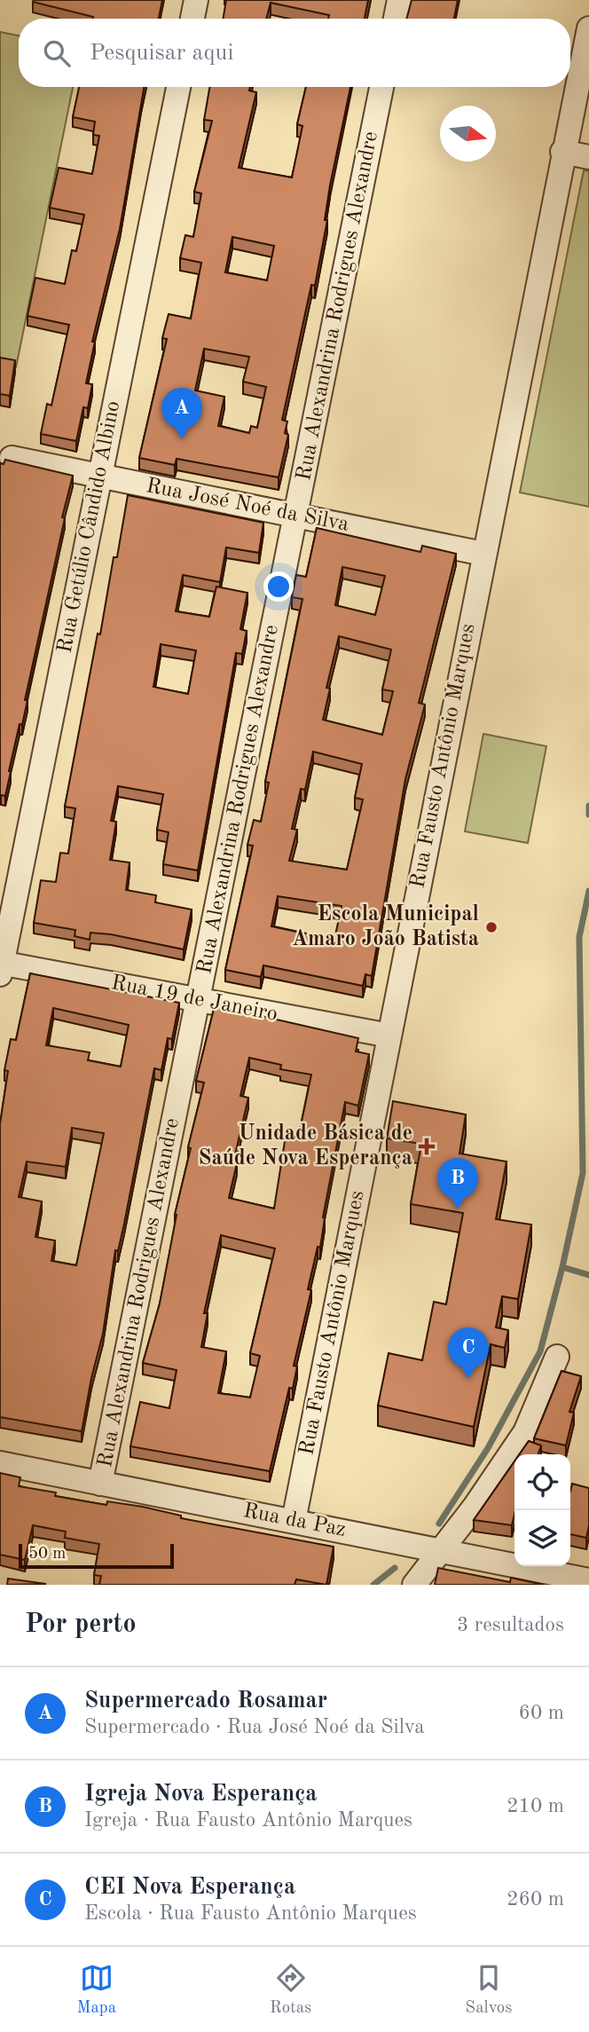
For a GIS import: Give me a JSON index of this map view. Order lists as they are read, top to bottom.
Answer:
{
  "streets": {
    "street": [
      "Rua Alexandrina Rodrigues Alexandre",
      "Rua José Noé da Silva",
      "Rua Getúlio Cândido Albino",
      "Rua Fausto Antônio Marques",
      "Rua 19 de Janeiro",
      "Rua da Paz"
    ]
  },
  "crossings": [
    ["Rua Alexandrina Rodrigues Alexandre", "Rua José Noé da Silva"],
    ["Rua Alexandrina Rodrigues Alexandre", "Rua 19 de Janeiro"],
    ["Rua Alexandrina Rodrigues Alexandre", "Rua da Paz"],
    ["Rua José Noé da Silva", "Rua Getúlio Cândido Albino"],
    ["Rua José Noé da Silva", "Rua Fausto Antônio Marques"],
    ["Rua Getúlio Cândido Albino", "Rua 19 de Janeiro"],
    ["Rua Fausto Antônio Marques", "Rua 19 de Janeiro"],
    ["Rua Fausto Antônio Marques", "Rua da Paz"]
  ],
  "places": {
    "other": ["Escola Municipal Amaro João Batista"],
    "health": ["Unidade Básica de Saúde Nova Esperança"]
  },
  "scale_bar": "50 m",
  "north": "right",
  "page": {
    "search": "Pesquisar aqui",
    "pins": ["A", "B", "C"],
    "scale": "50 m",
    "heading": ["Por perto", "3 resultados"],
    "list": [
      {
        "mark": "A",
        "name": "Supermercado Rosamar",
        "note": "Supermercado · Rua José Noé da Silva",
        "value": "60 m"
      },
      {
        "mark": "B",
        "name": "Igreja Nova Esperança",
        "note": "Igreja · Rua Fausto Antônio Marques",
        "value": "210 m"
      },
      {
        "mark": "C",
        "name": "CEI Nova Esperança",
        "note": "Escola · Rua Fausto Antônio Marques",
        "value": "260 m"
      }
    ],
    "nav": ["Mapa", "Rotas", "Salvos"]
  }
}
